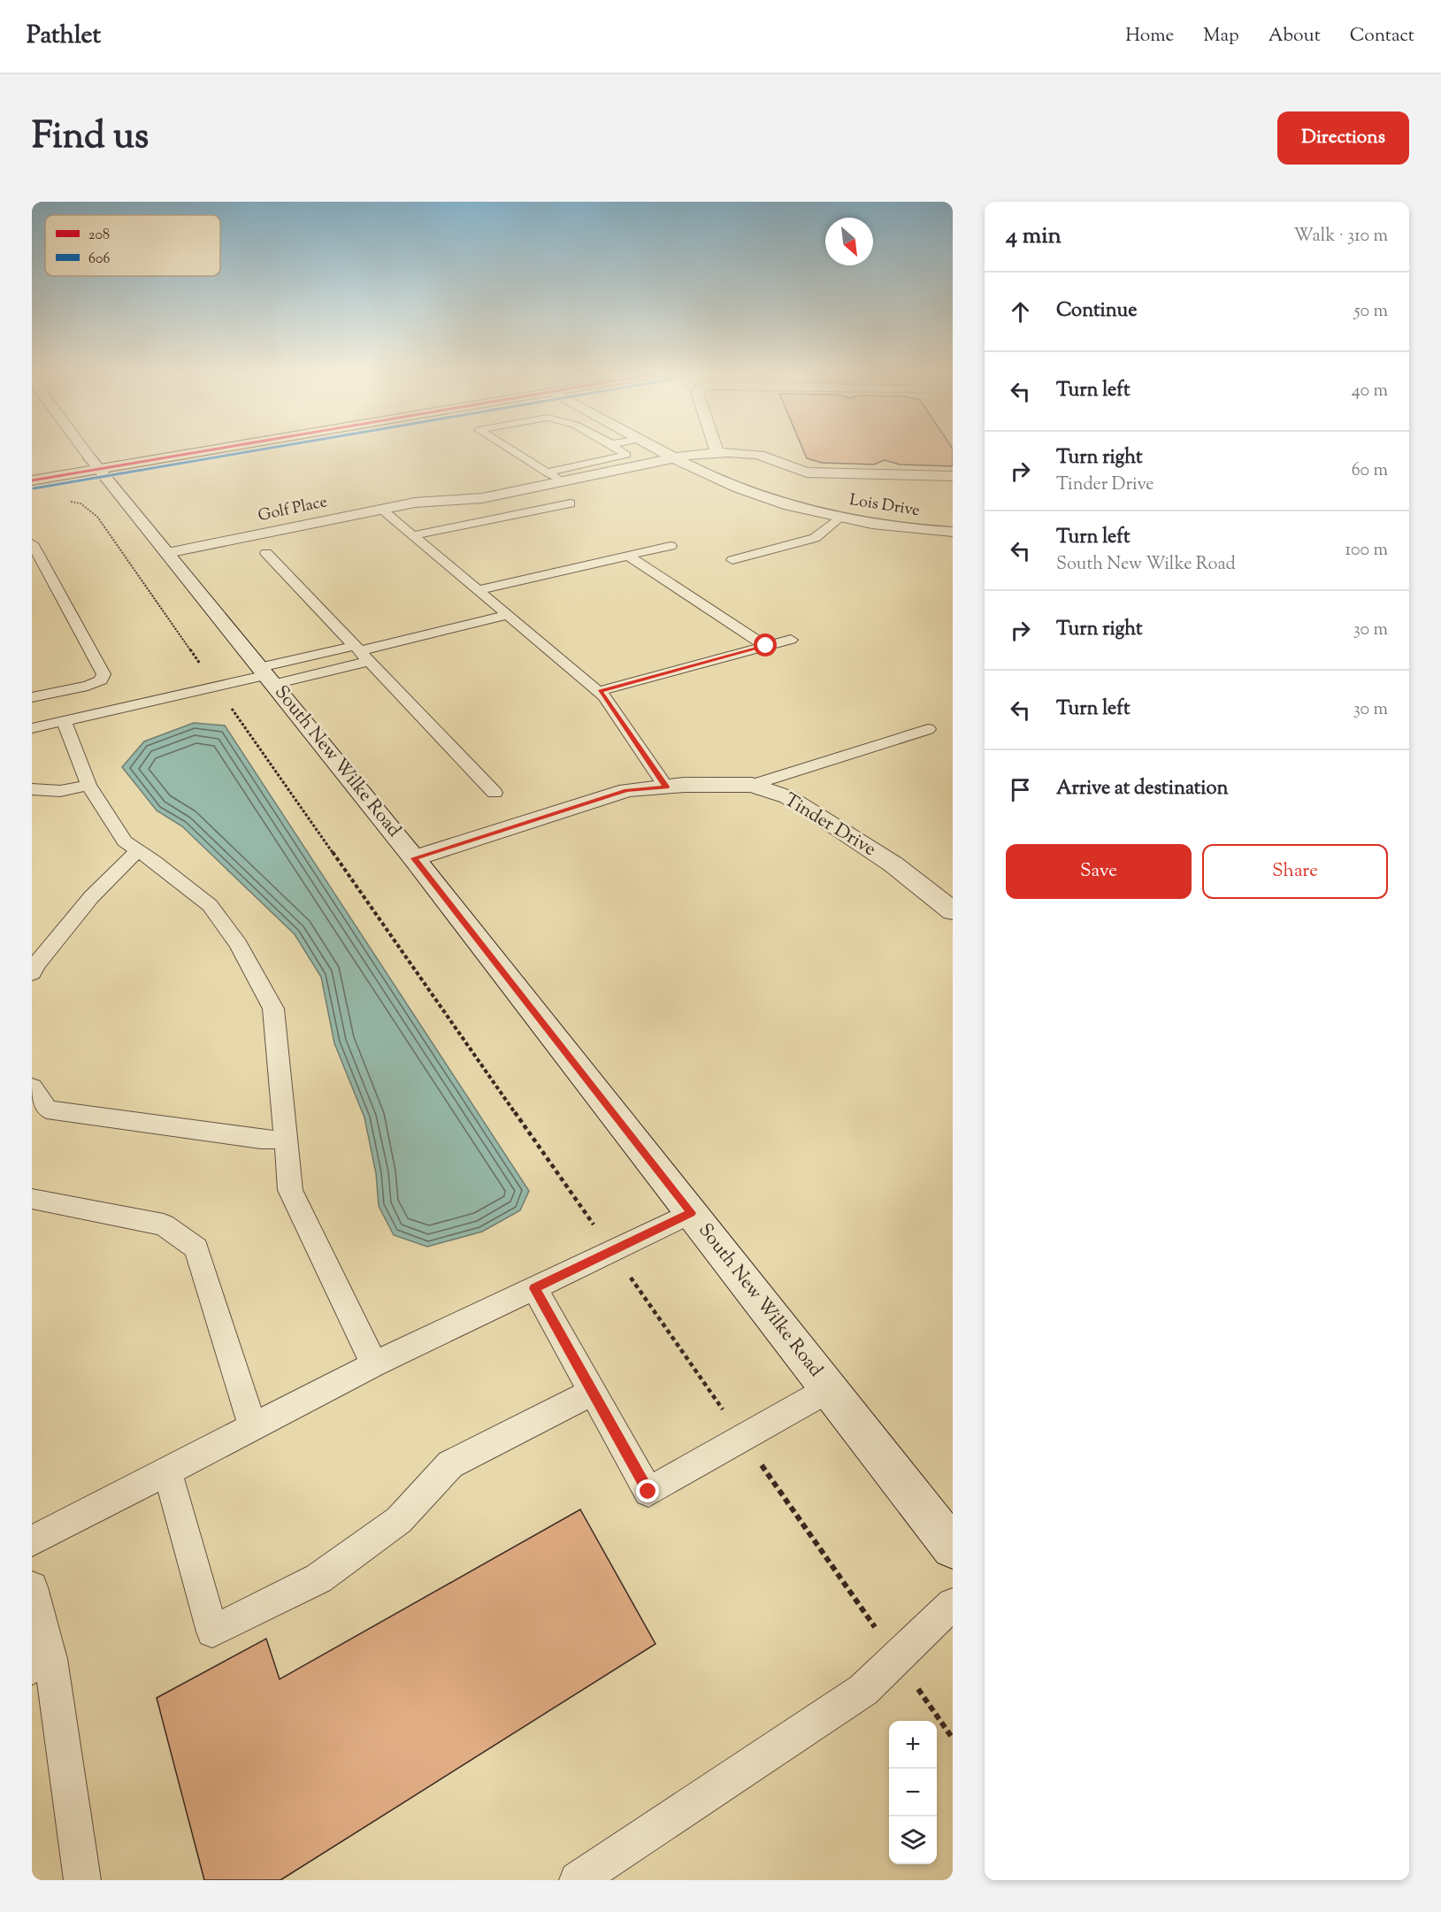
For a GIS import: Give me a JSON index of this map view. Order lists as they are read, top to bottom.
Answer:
{
  "streets": {
    "street": [
      "Lois Drive",
      "Golf Place",
      "South New Wilke Road",
      "Tinder Drive"
    ]
  },
  "crossings": [
    ["Lois Drive", "Golf Place"],
    ["Golf Place", "South New Wilke Road"],
    ["South New Wilke Road", "Tinder Drive"]
  ],
  "lines": ["transit line 208", "transit line 606"],
  "legend": ["208", "606"],
  "north": "bottom right",
  "page": {
    "header": "Pathlet",
    "nav": [
      "Home",
      "Map",
      "About",
      "Contact"
    ],
    "title": "Find us",
    "buttons": [
      "Directions",
      ["Save", "Share"]
    ],
    "heading": ["4 min", "Walk · 310 m"],
    "list": [
      ["Continue", "50 m"],
      ["Turn left", "40 m"],
      ["Turn right", "Tinder Drive", "60 m"],
      ["Turn left", "South New Wilke Road", "100 m"],
      ["Turn right", "30 m"],
      ["Turn left", "30 m"],
      "Arrive at destination"
    ],
    "map_buttons": ["+", "−"]
  }
}
